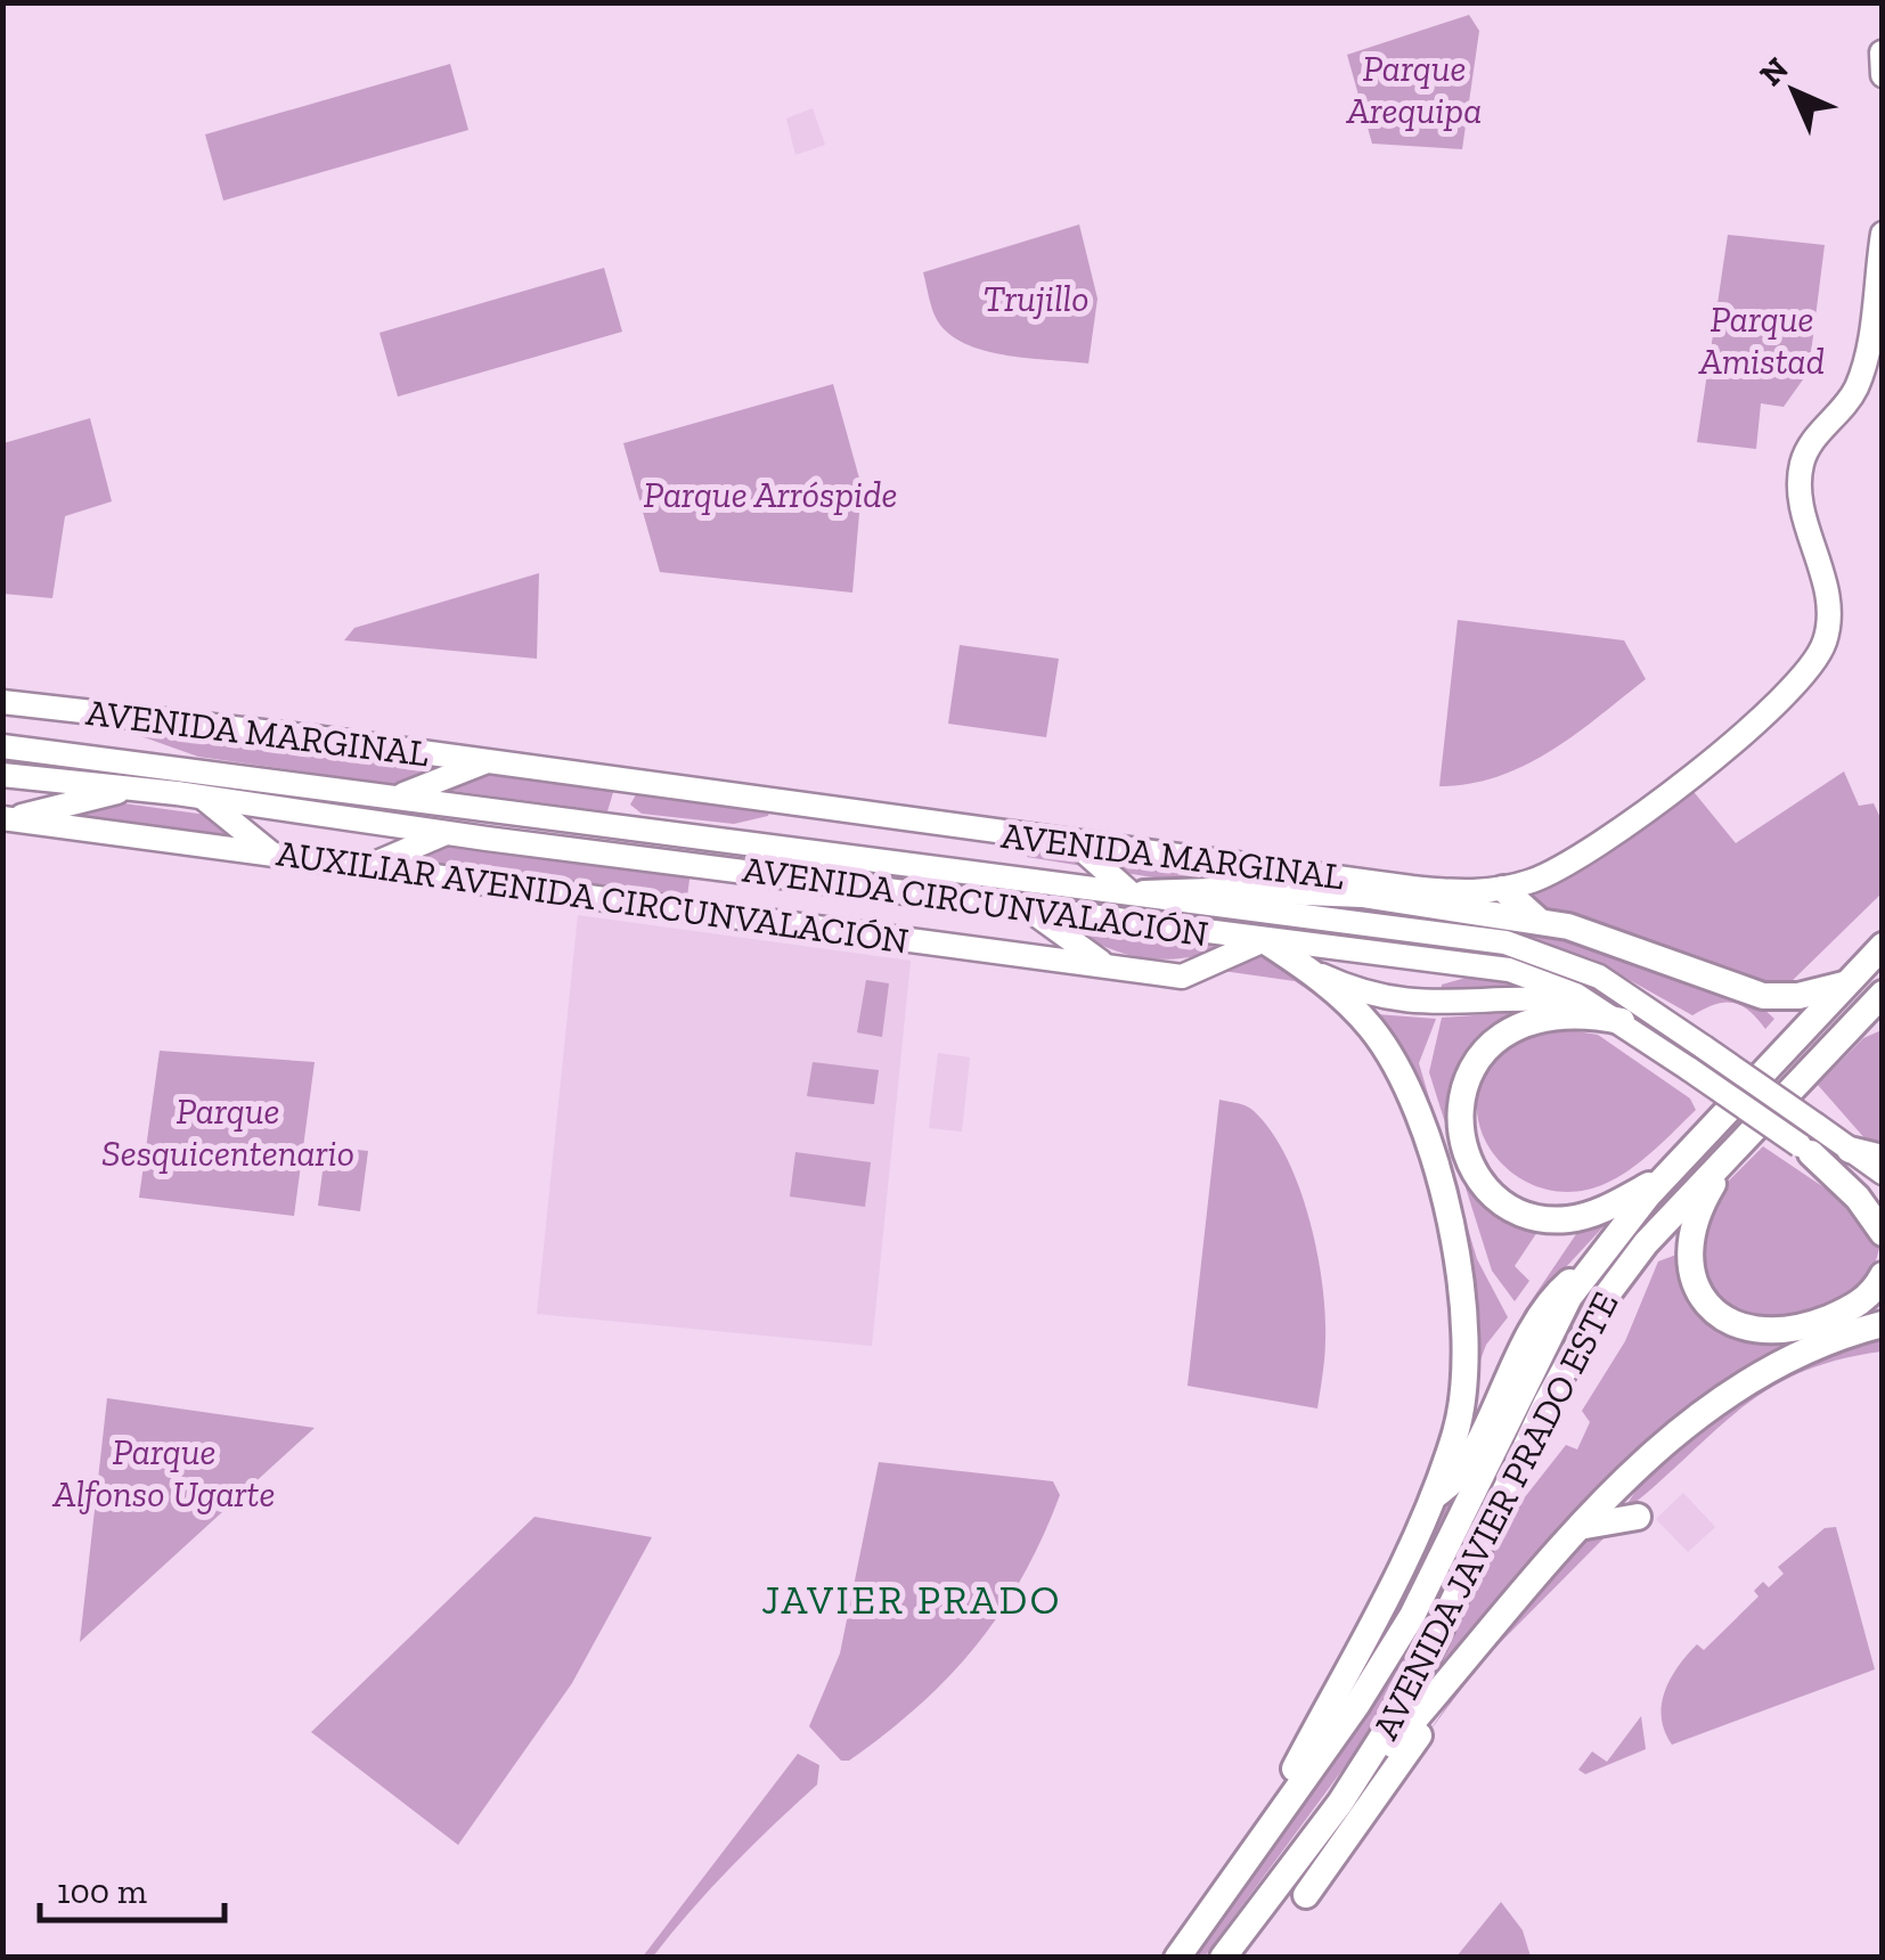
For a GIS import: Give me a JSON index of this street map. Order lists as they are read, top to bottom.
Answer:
{
  "streets": {
    "highway": ["AVENIDA JAVIER PRADO ESTE"],
    "main road": ["AVENIDA MARGINAL", "AUXILIAR AVENIDA CIRCUNVALACIÓN", "AVENIDA CIRCUNVALACIÓN"]
  },
  "crossings": [
    ["AUXILIAR AVENIDA CIRCUNVALACIÓN", "AVENIDA CIRCUNVALACIÓN"]
  ],
  "districts": ["JAVIER PRADO"],
  "parks": [
    "Parque Arequipa",
    "Trujillo",
    "Parque Amistad",
    "Parque Arróspide",
    "Parque Sesquicentenario",
    "Parque Alfonso Ugarte"
  ],
  "scale_bar": "100 m",
  "north": "top left"
}
